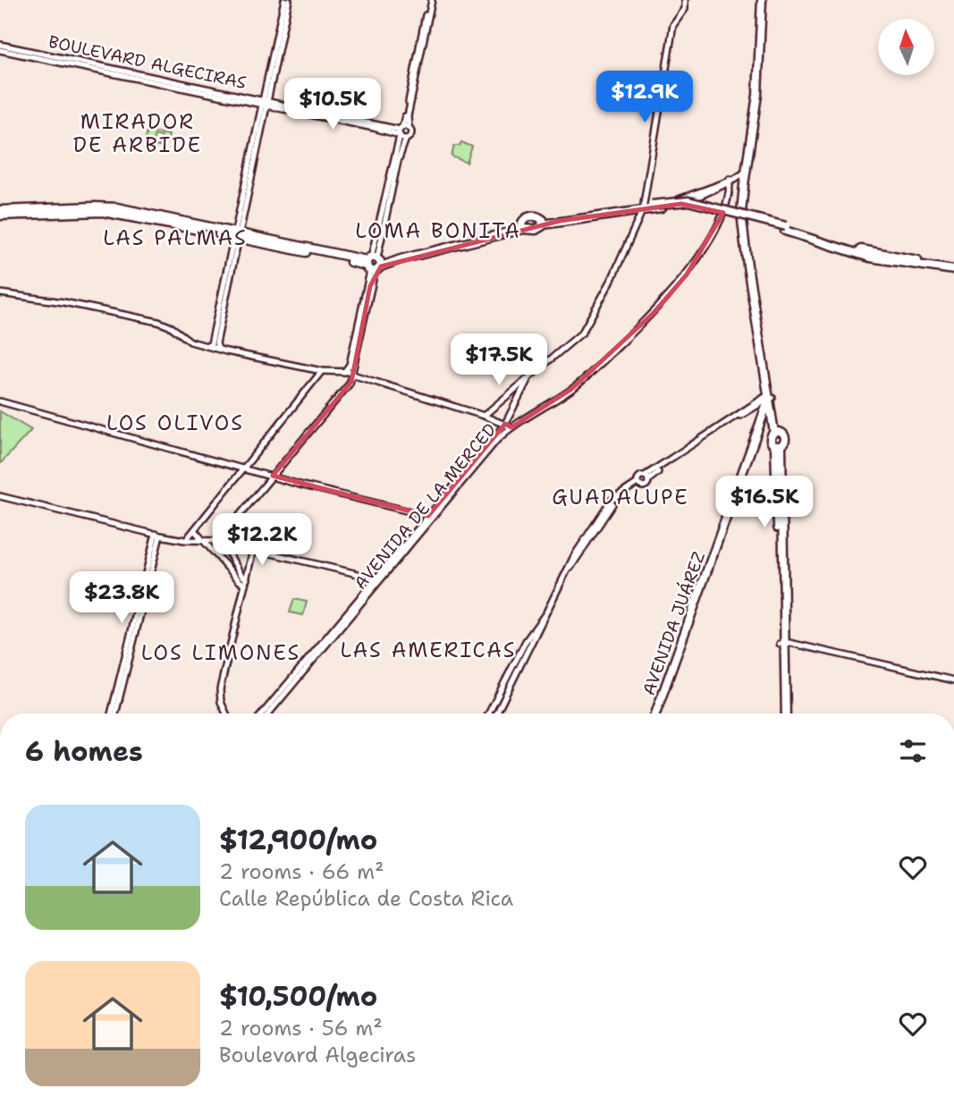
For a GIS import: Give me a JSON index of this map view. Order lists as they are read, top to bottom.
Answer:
{
  "streets": {
    "main road": ["AVENIDA JUÁREZ"],
    "street": ["BOULEVARD ALGECIRAS", "AVENIDA DE LA MERCED"]
  },
  "districts": [
    "MIRADOR DE ARBIDE",
    "LOMA BONITA",
    "LAS PALMAS",
    "LOS OLIVOS",
    "GUADALUPE",
    "LAS AMERICAS",
    "LOS LIMONES"
  ],
  "north": "top",
  "page": {
    "price": [
      "$12.9K",
      "$10.5K",
      "$17.5K",
      "$16.5K",
      "$12.2K",
      "$23.8K"
    ],
    "heading": "6 homes",
    "list": [
      {
        "name": "$12,900/mo",
        "note": "2 rooms · 66 m² · Calle República de Costa Rica"
      },
      {
        "name": "$10,500/mo",
        "note": "2 rooms · 56 m² · Boulevard Algeciras"
      }
    ]
  }
}
